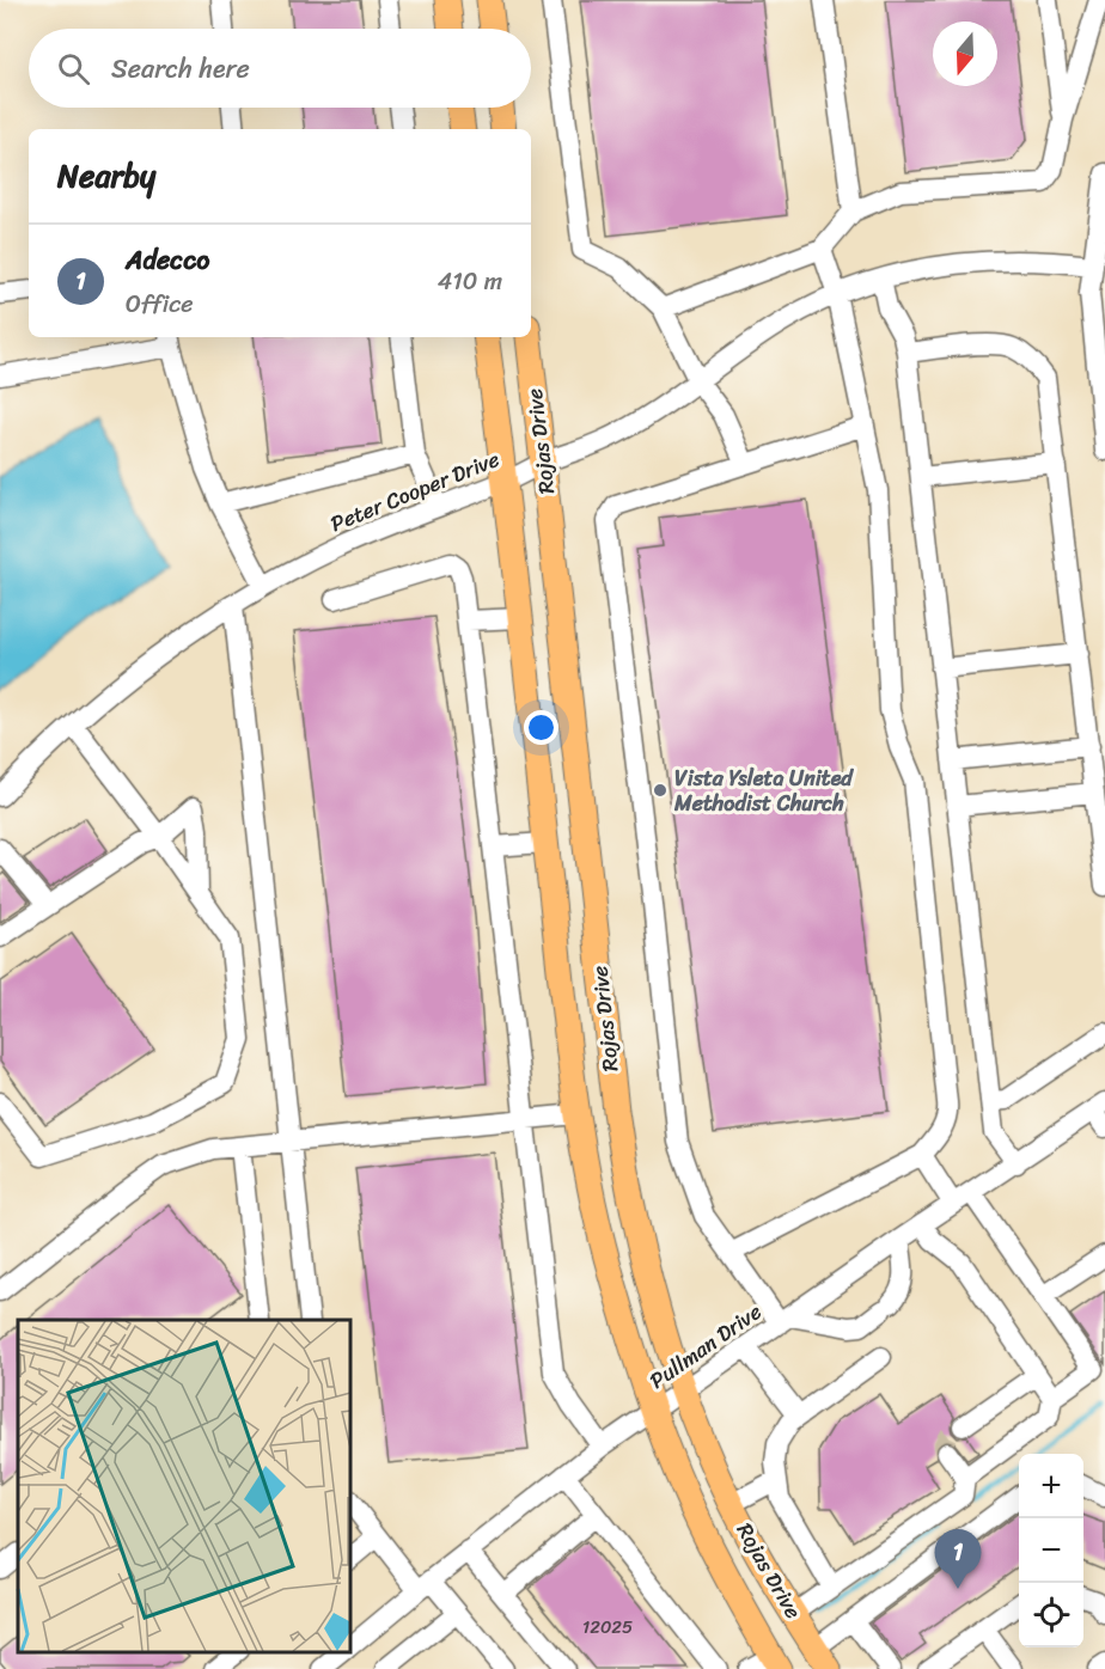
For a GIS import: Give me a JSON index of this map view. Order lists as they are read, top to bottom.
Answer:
{
  "streets": {
    "main road": ["Rojas Drive"],
    "street": ["Peter Cooper Drive", "Pullman Drive"]
  },
  "crossings": [
    ["Rojas Drive", "Peter Cooper Drive"],
    ["Rojas Drive", "Pullman Drive"]
  ],
  "places": ["Vista Ysleta United Methodist Church"],
  "house_numbers": ["12025"],
  "north": "bottom",
  "page": {
    "search": "Search here",
    "heading": "Nearby",
    "list": [
      {
        "mark": "1",
        "name": "Adecco",
        "note": "Office",
        "value": "410 m"
      }
    ],
    "map_buttons": ["+", "−"],
    "pins": "1"
  }
}
